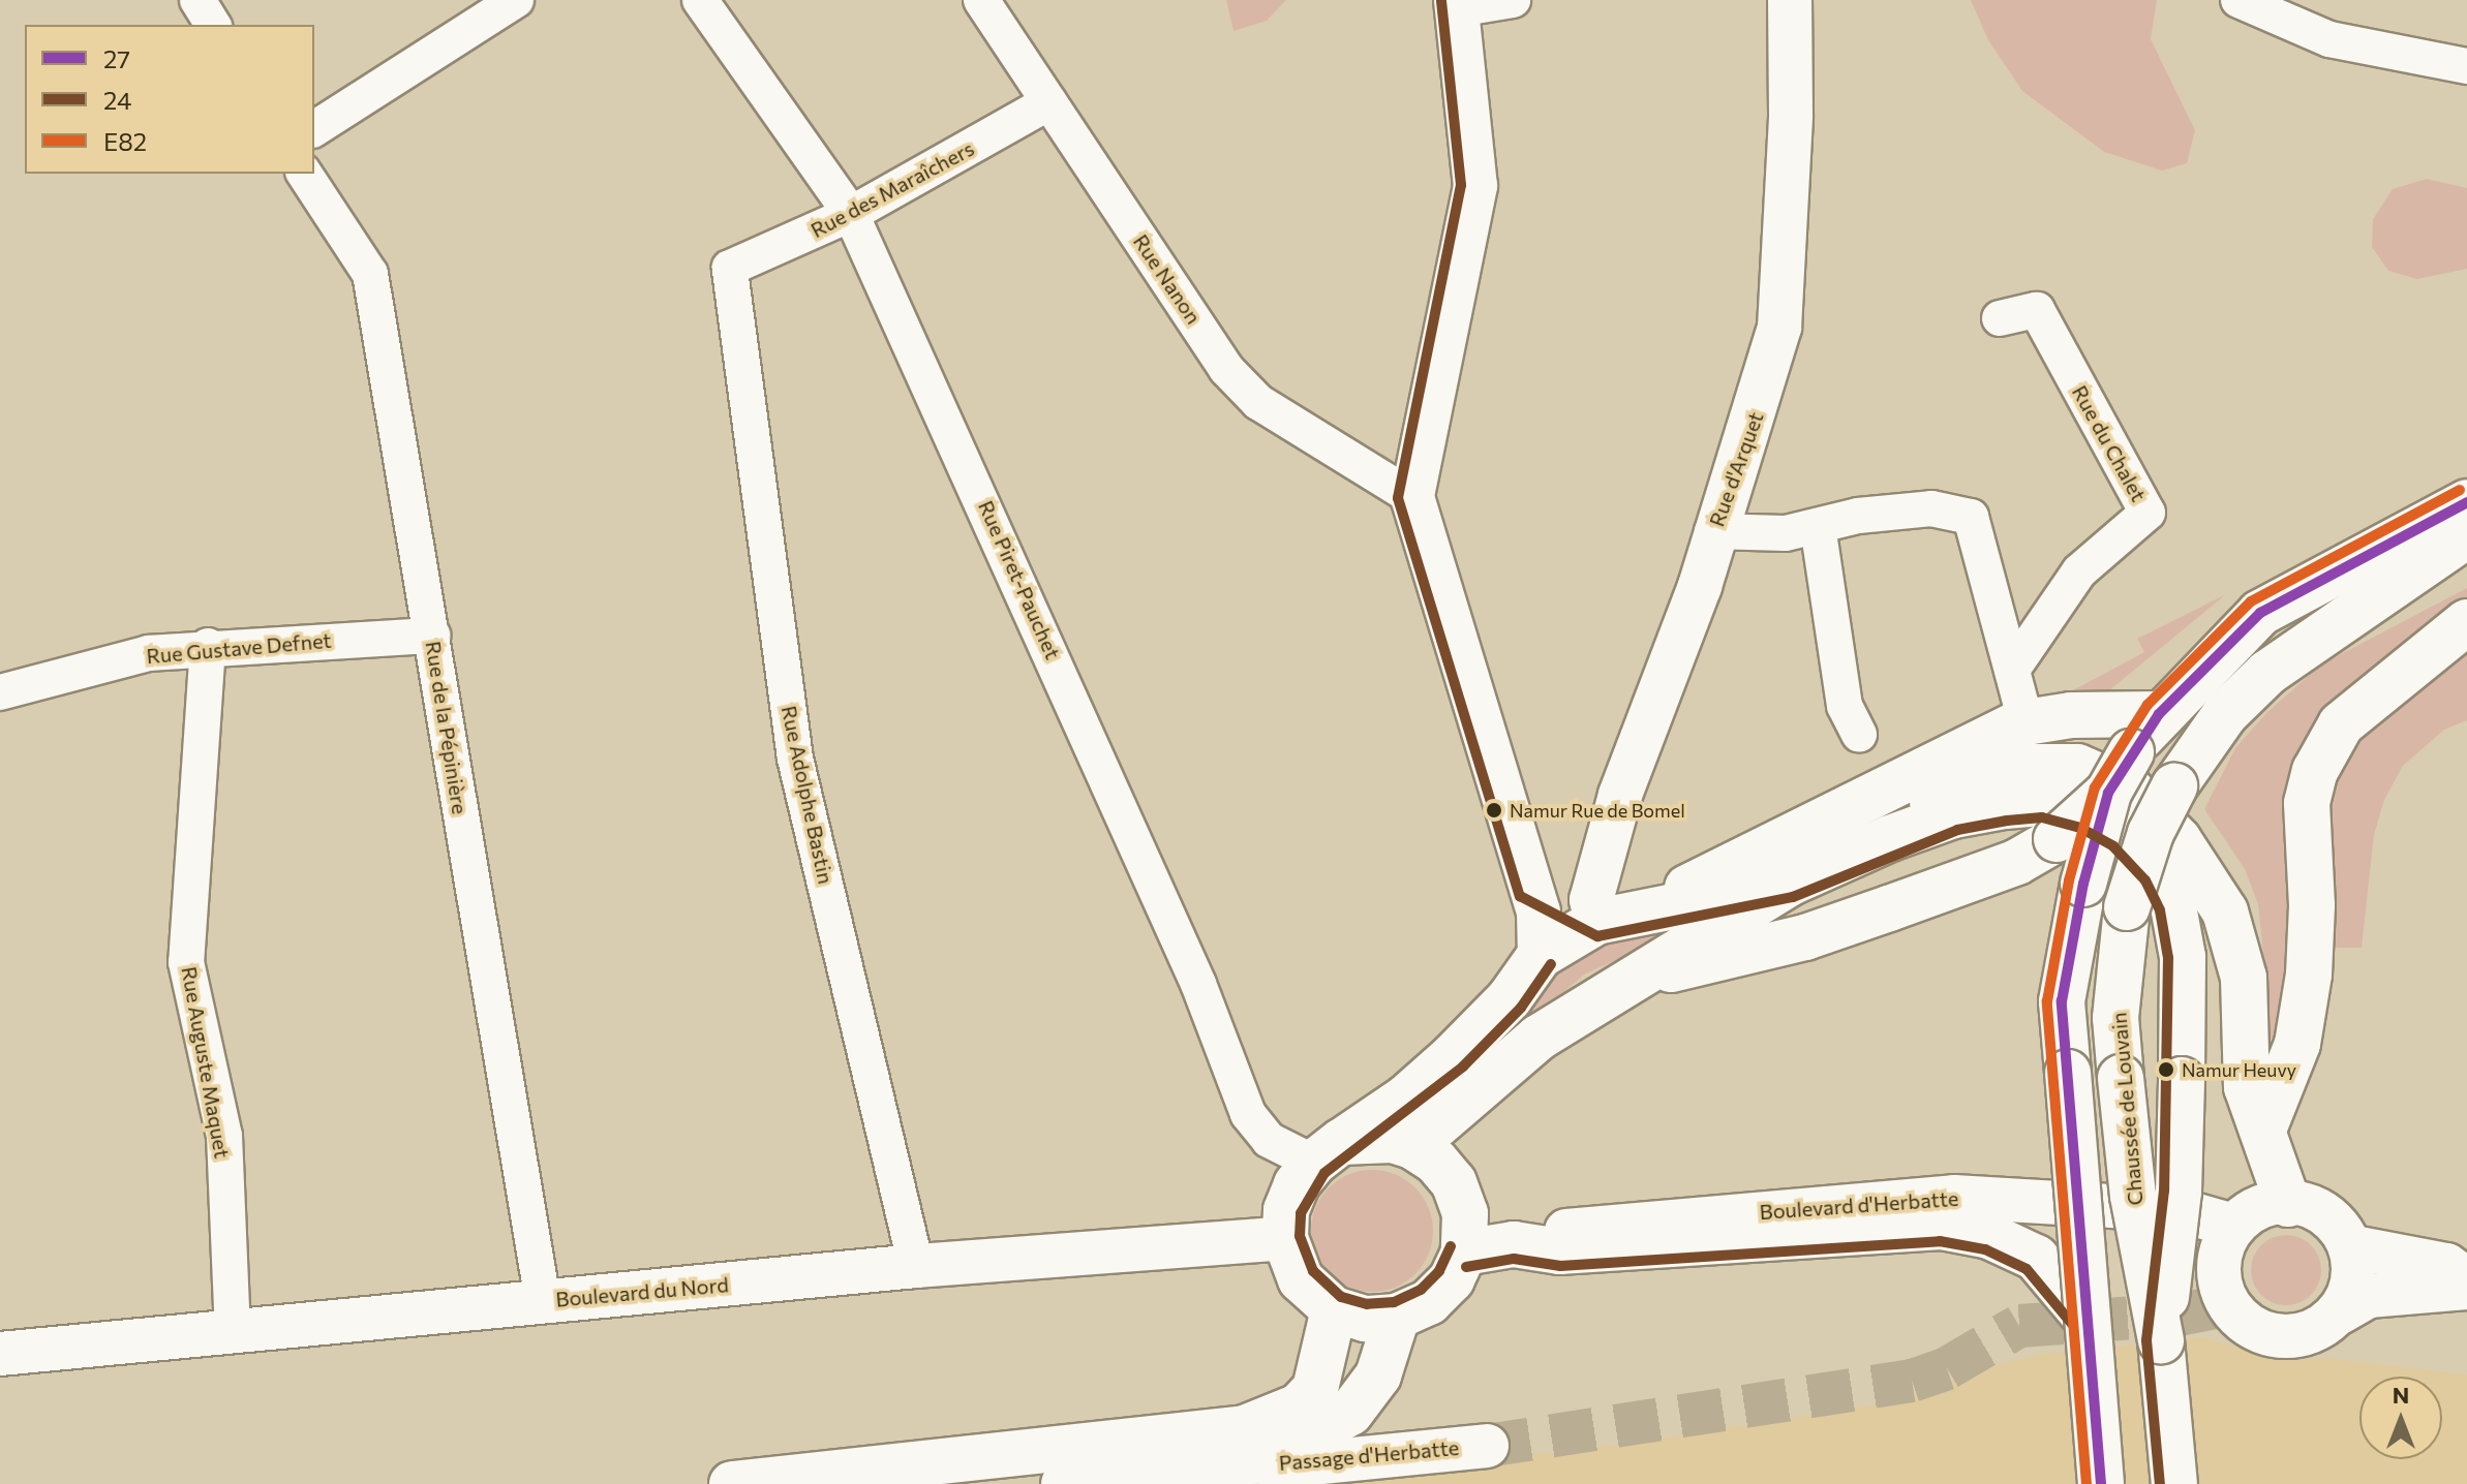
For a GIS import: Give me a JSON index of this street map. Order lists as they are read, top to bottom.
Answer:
{
  "streets": {
    "main road": ["Chaussée de Louvain"],
    "street": [
      "Rue des Maraîchers",
      "Rue Nanon",
      "Rue du Chalet",
      "Rue d'Arquet",
      "Rue Piret-Pauchet",
      "Rue Gustave Defnet",
      "Rue de la Pépinière",
      "Rue Adolphe Bastin",
      "Rue Auguste Maquet",
      "Boulevard d'Herbatte",
      "Boulevard du Nord",
      "Passage d'Herbatte"
    ]
  },
  "crossings": [
    ["Rue des Maraîchers", "Rue Nanon"],
    ["Rue des Maraîchers", "Rue Piret-Pauchet"],
    ["Rue des Maraîchers", "Rue Adolphe Bastin"],
    ["Rue Piret-Pauchet", "Boulevard du Nord"],
    ["Rue Gustave Defnet", "Rue de la Pépinière"],
    ["Rue Gustave Defnet", "Rue Auguste Maquet"],
    ["Rue de la Pépinière", "Boulevard du Nord"],
    ["Rue Adolphe Bastin", "Boulevard du Nord"],
    ["Rue Auguste Maquet", "Boulevard du Nord"]
  ],
  "places": ["Namur Rue de Bomel", "Namur Heuvy"],
  "lines": ["transit line 24", "transit line E82", "transit line 27"],
  "legend": ["27", "24", "E82"],
  "north": "top"
}
